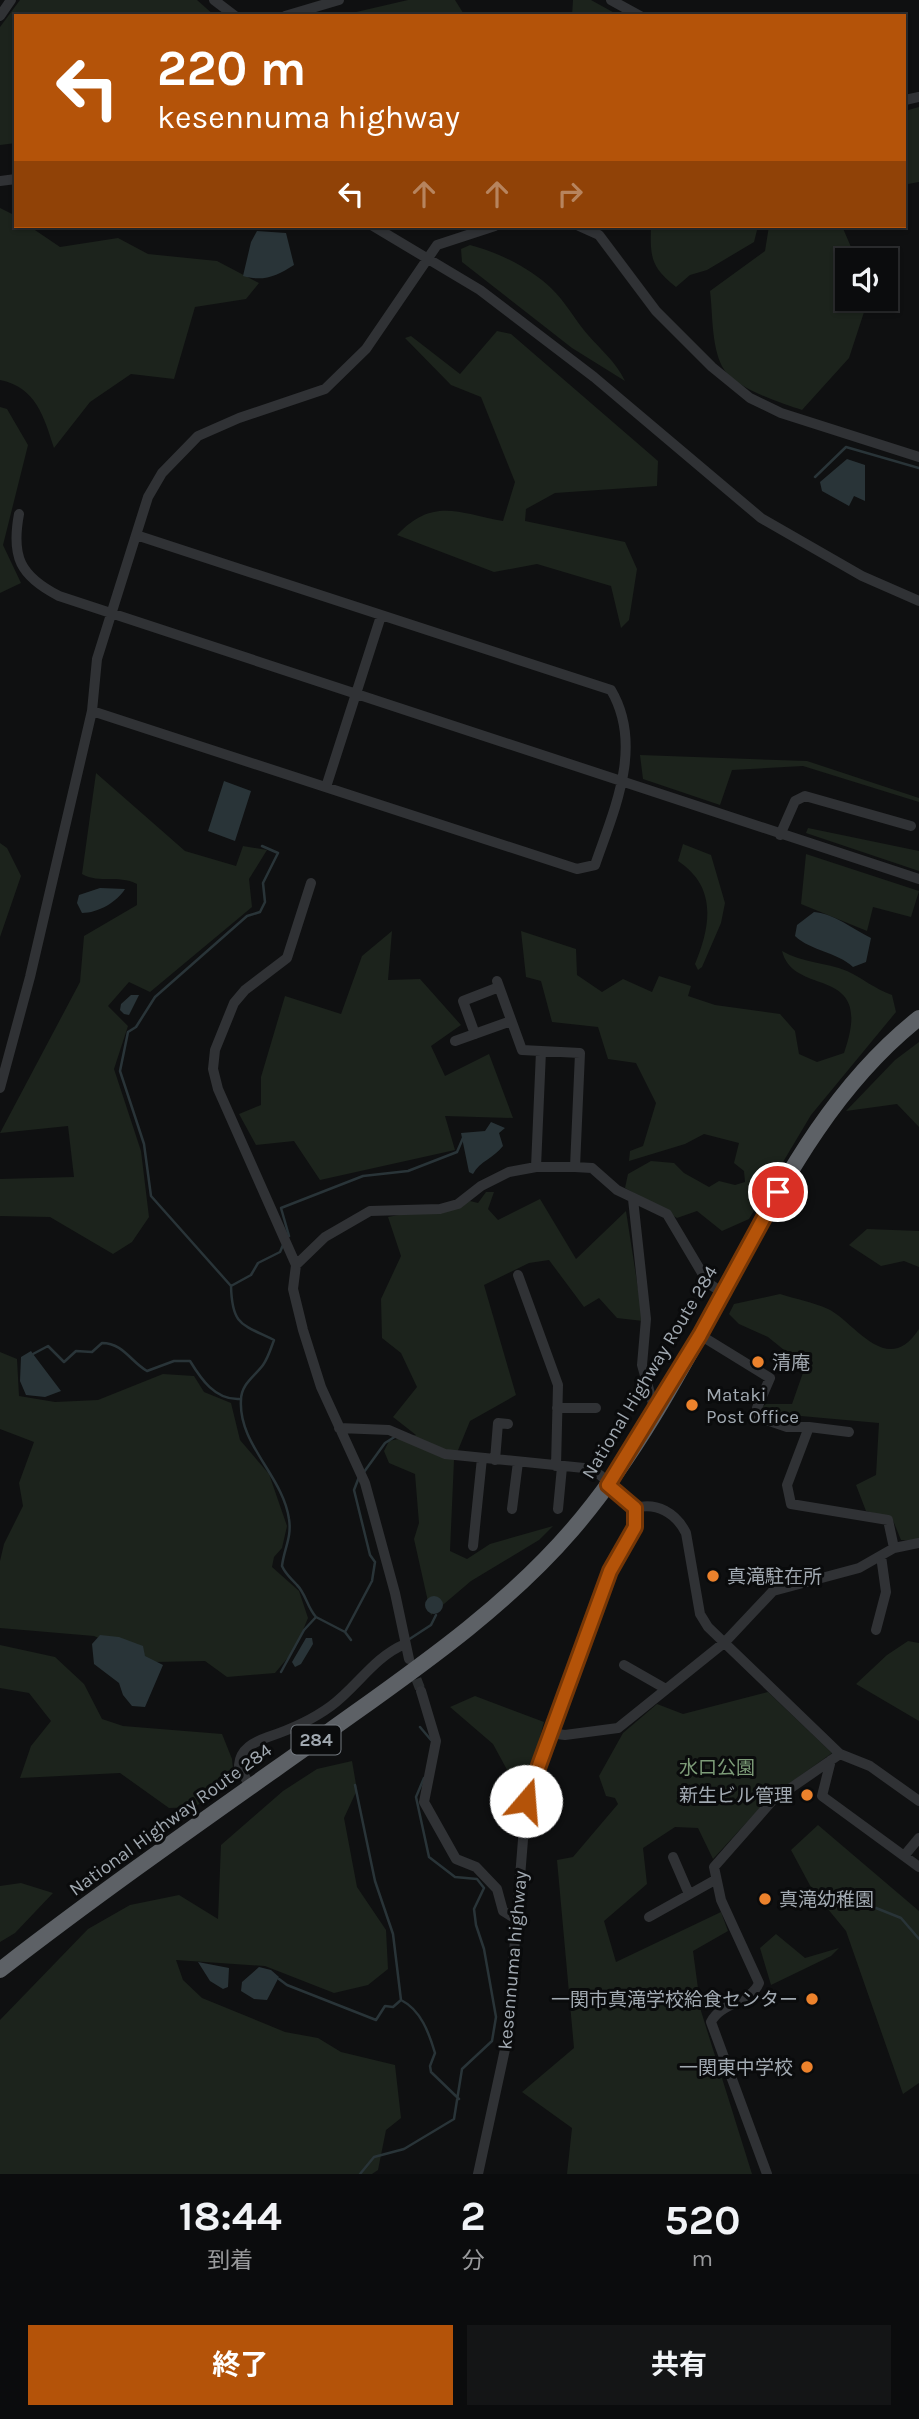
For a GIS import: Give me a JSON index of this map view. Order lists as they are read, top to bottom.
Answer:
{
  "streets": {
    "highway": ["National Highway Route 284", "284"],
    "street": ["kesennuma highway"]
  },
  "parks": ["水口公園"],
  "places": [
    "清庵",
    "Mataki Post Office",
    "真滝駐在所",
    "新生ビル管理",
    "真滝幼稚園",
    "一関市真滝学校給食センター",
    "一関東中学校"
  ],
  "page": {
    "turn": ["220 m", "kesennuma highway"],
    "eta": [
      "18:44",
      "到着",
      "2",
      "分",
      "520",
      "m"
    ],
    "buttons": ["終了", "共有"]
  }
}
